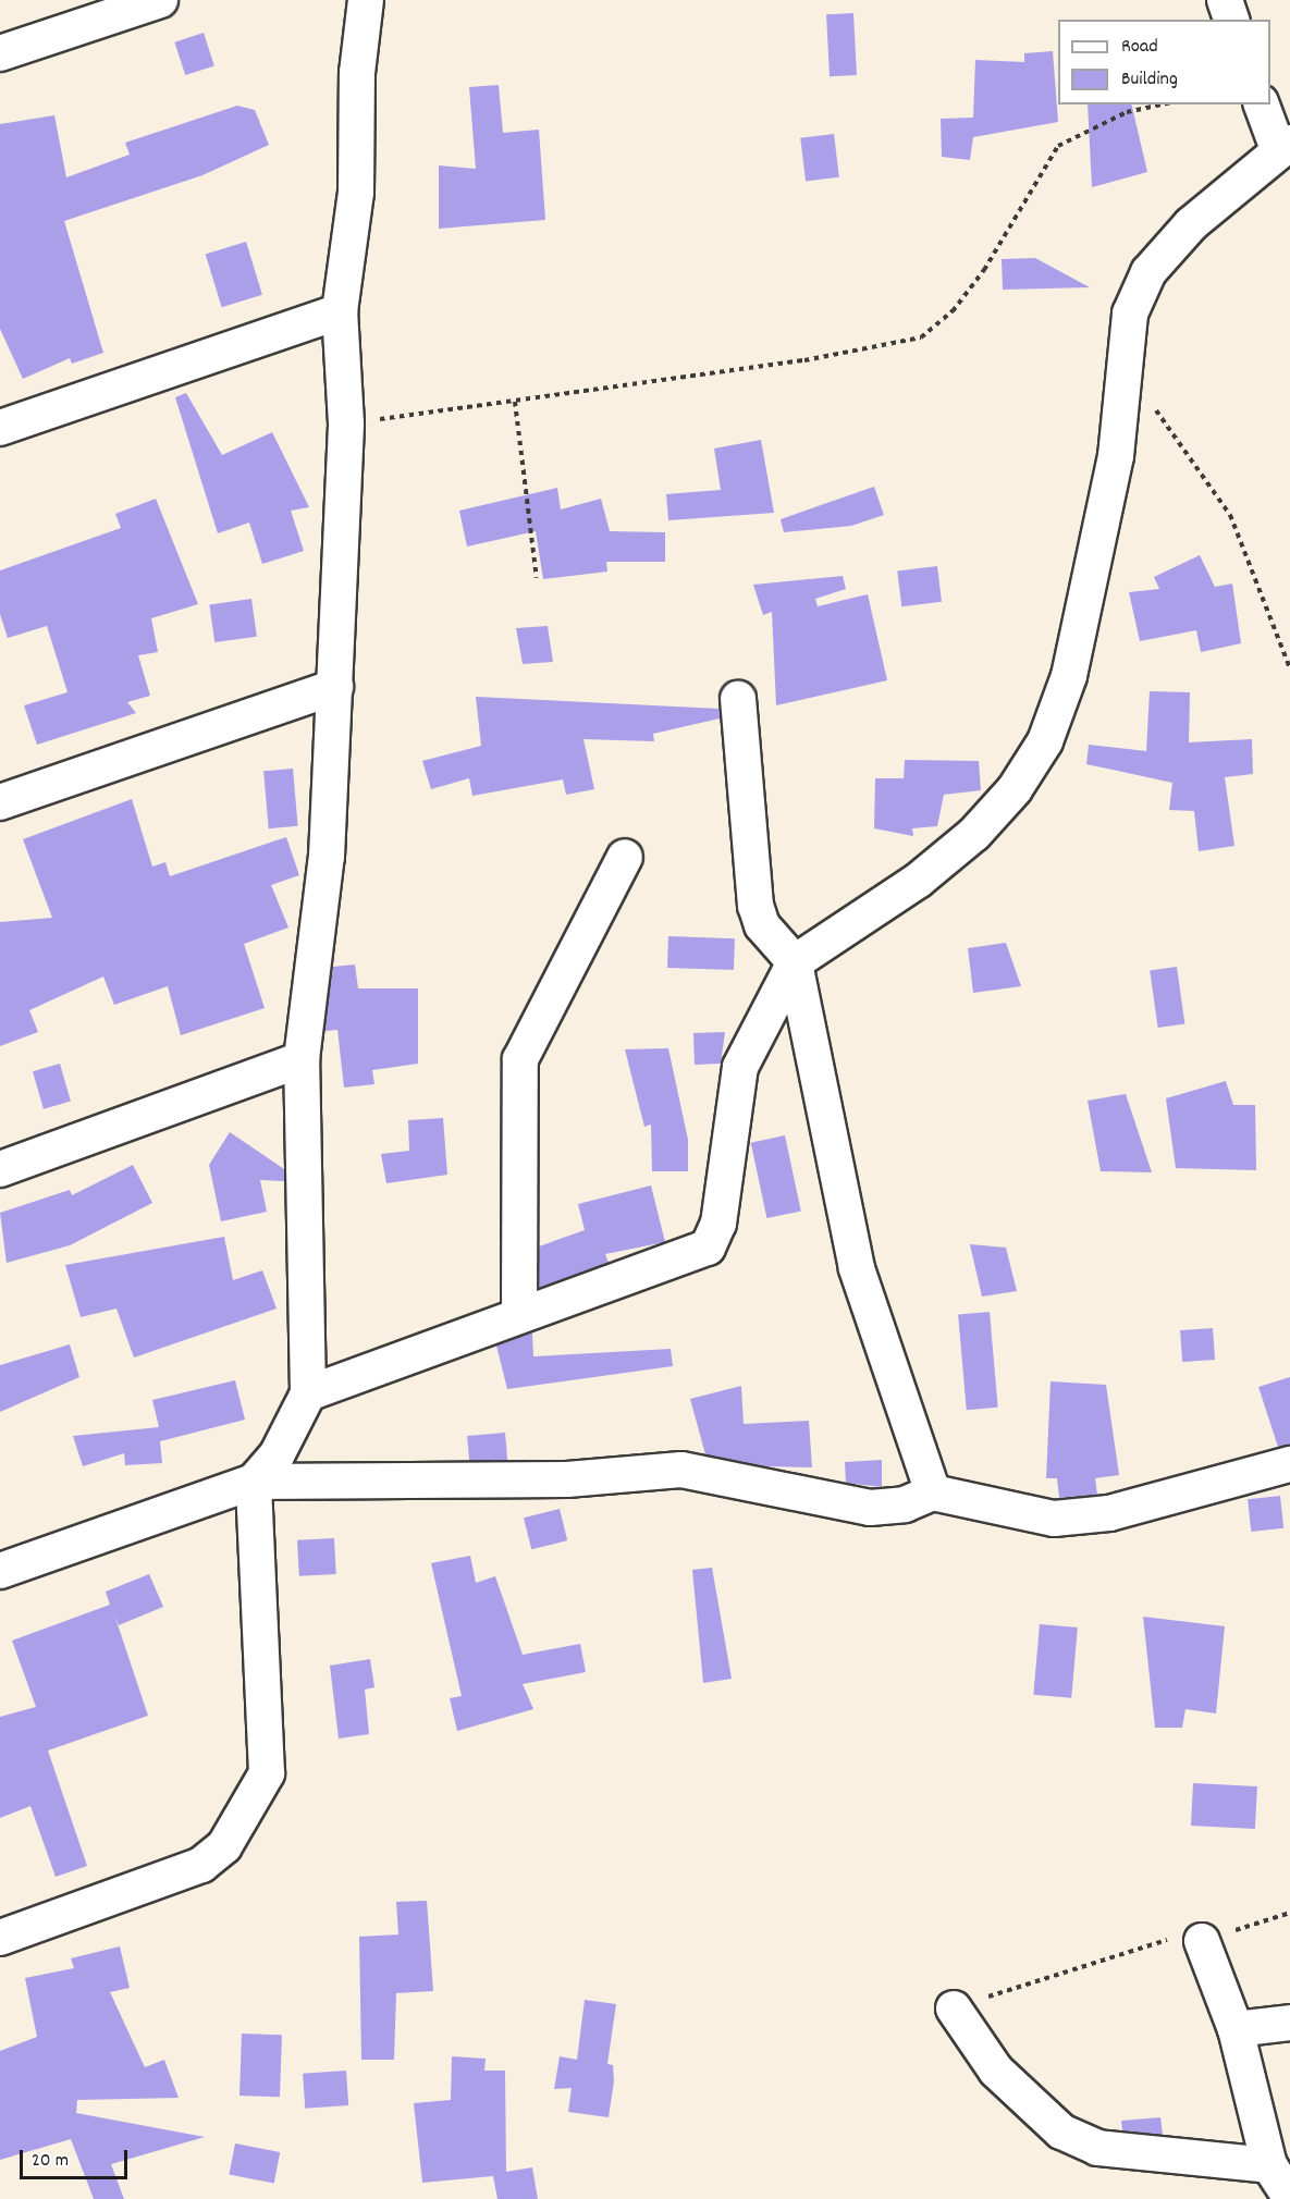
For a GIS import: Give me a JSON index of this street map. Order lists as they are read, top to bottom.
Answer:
{
  "legend": ["Road", "Building"],
  "scale_bar": "20 m"
}
